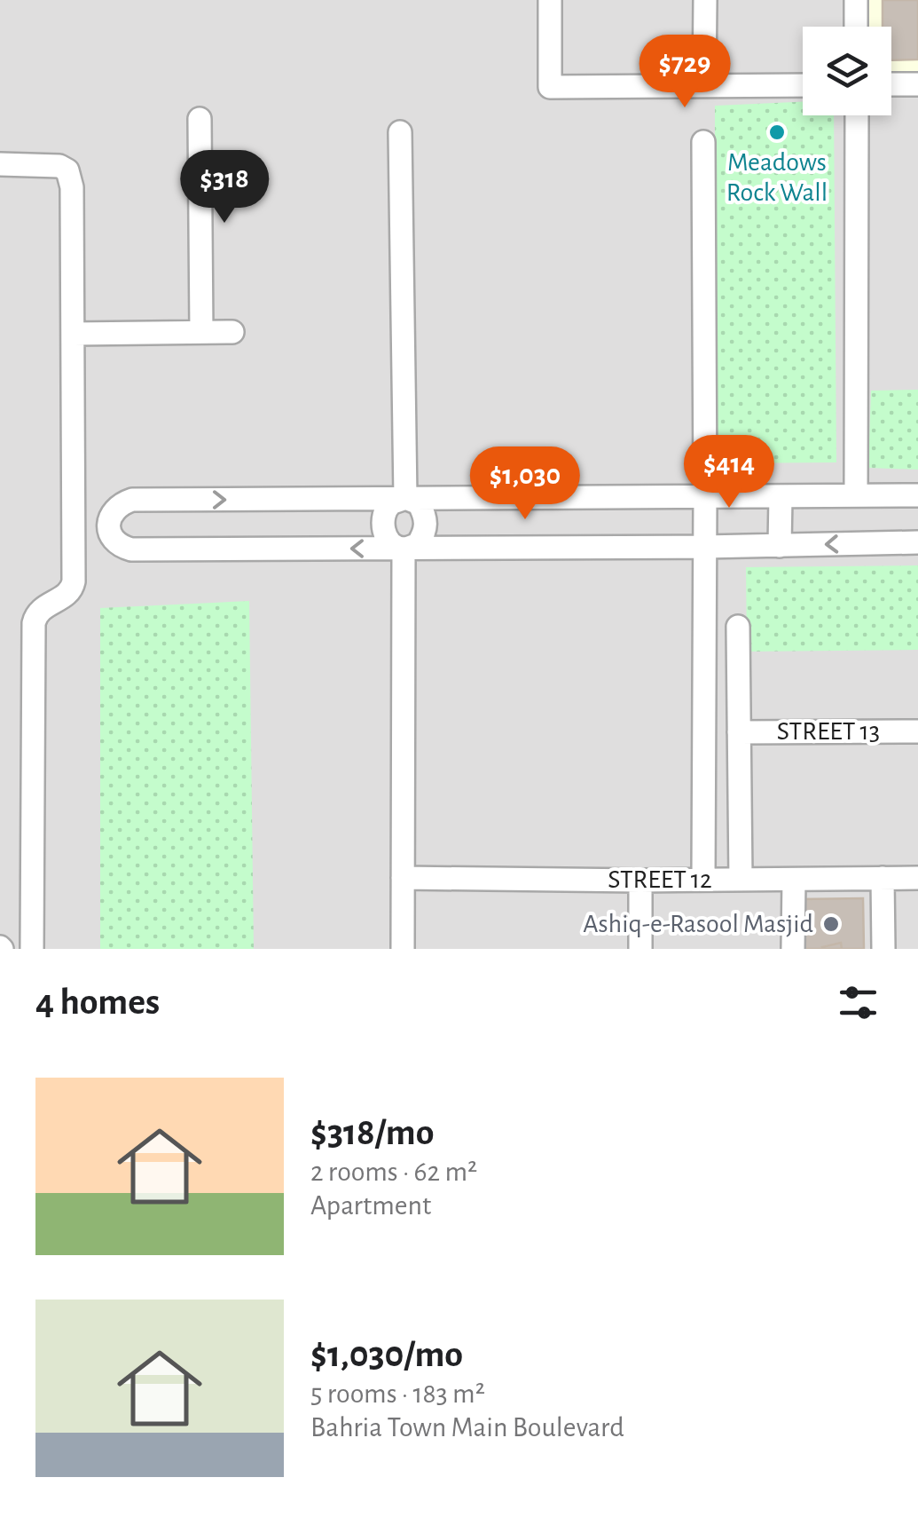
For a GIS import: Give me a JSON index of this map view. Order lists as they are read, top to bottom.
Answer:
{
  "streets": {
    "street": ["STREET 13", "STREET 12"]
  },
  "crossings": [
    ["STREET 13", "STREET 12"]
  ],
  "places": ["Meadows Rock Wall", "Ashiq-e-Rasool Masjid"],
  "page": {
    "price": [
      "$729",
      "$318",
      "$414",
      "$1,030"
    ],
    "heading": "4 homes",
    "list": [
      {
        "name": "$318/mo",
        "note": "2 rooms · 62 m² · Apartment"
      },
      {
        "name": "$1,030/mo",
        "note": "5 rooms · 183 m² · Bahria Town Main Boulevard"
      }
    ]
  }
}
